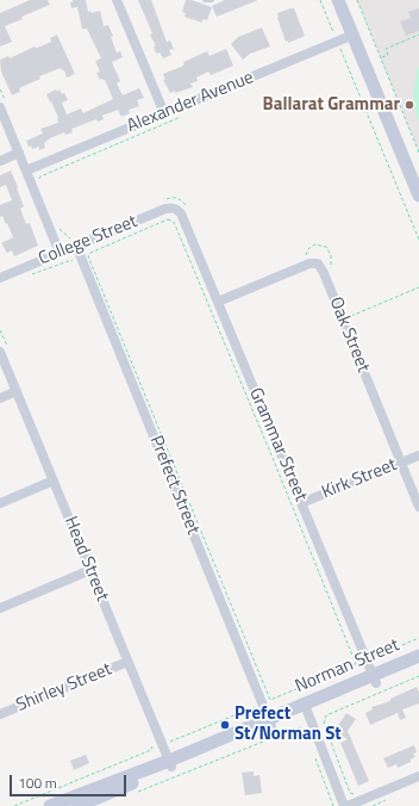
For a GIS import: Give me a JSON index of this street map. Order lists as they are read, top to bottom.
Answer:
{
  "streets": {
    "main road": ["Norman Street"],
    "street": [
      "Alexander Avenue",
      "College Street",
      "Oak Street",
      "Grammar Street",
      "Kirk Street",
      "Prefect Street",
      "Head Street",
      "Shirley Street"
    ]
  },
  "crossings": [
    ["College Street", "Grammar Street"],
    ["College Street", "Prefect Street"],
    ["Oak Street", "Grammar Street"],
    ["Oak Street", "Kirk Street"],
    ["Grammar Street", "Kirk Street"],
    ["Grammar Street", "Norman Street"],
    ["Prefect Street", "Norman Street"],
    ["Head Street", "Norman Street"],
    ["Head Street", "Shirley Street"]
  ],
  "places": ["Ballarat Grammar", "Prefect St/Norman St"],
  "scale_bar": "100 m"
}
